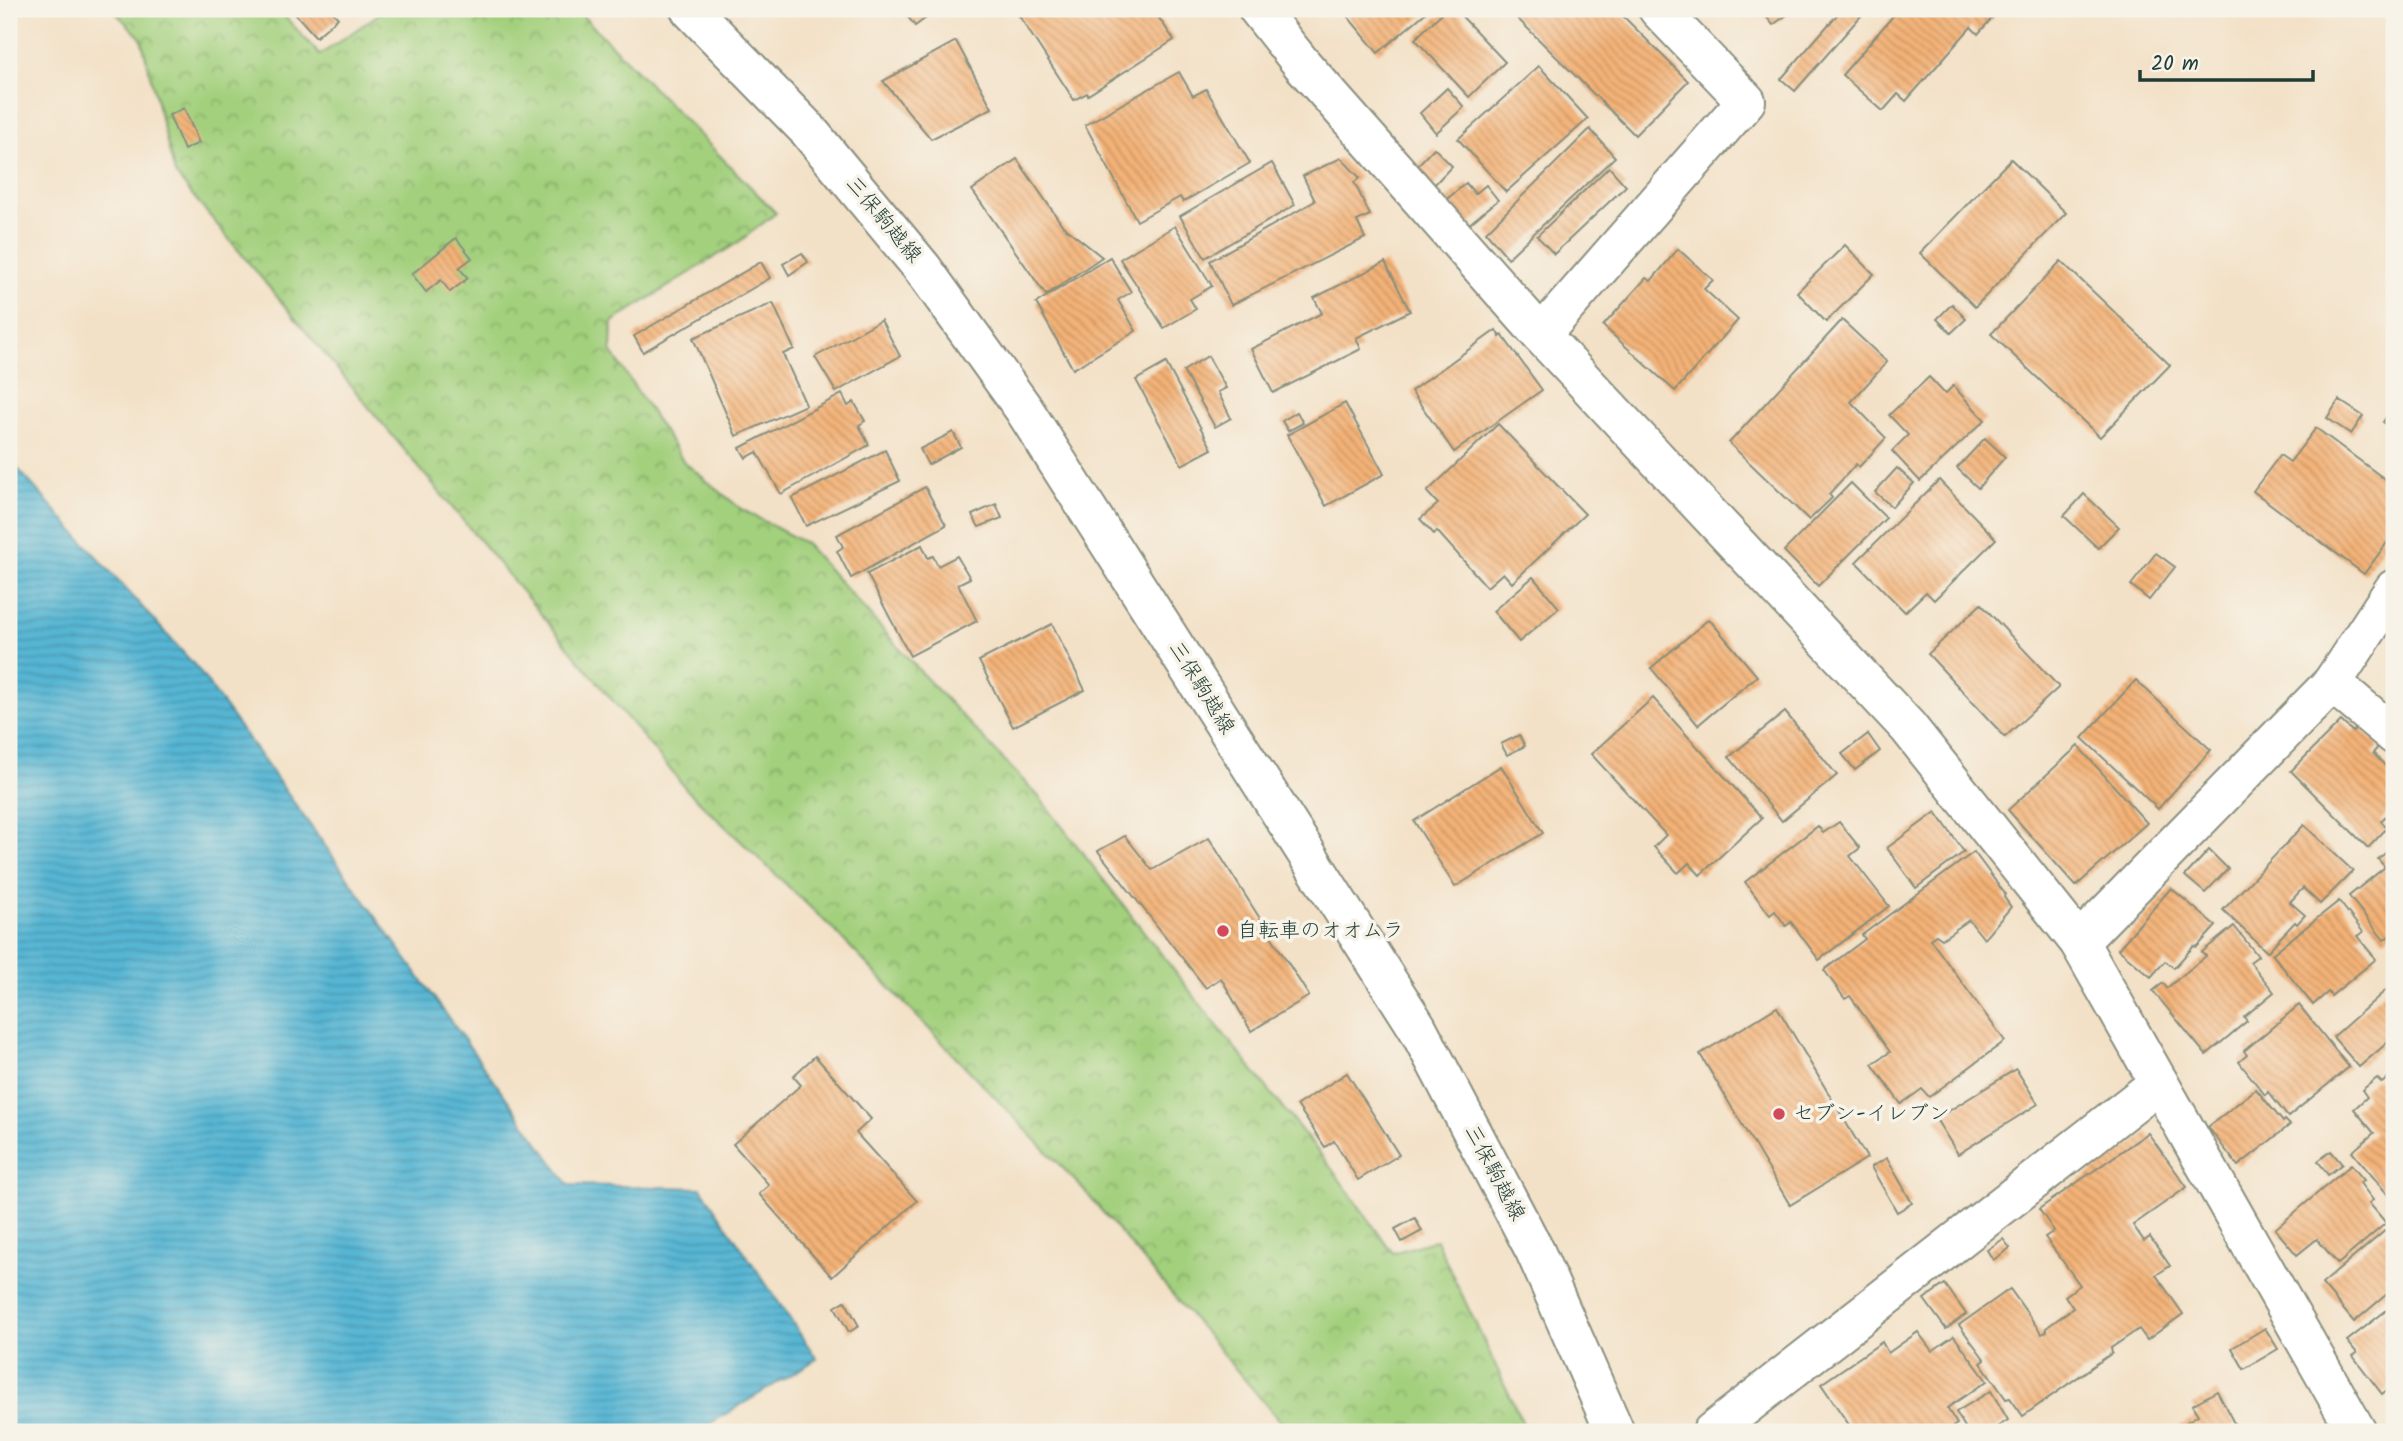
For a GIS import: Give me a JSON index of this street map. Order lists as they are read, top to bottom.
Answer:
{
  "streets": {
    "street": ["三保駒越線"]
  },
  "places": ["自転車のオオムラ", "セブン-イレブン"],
  "scale_bar": "20 m"
}
